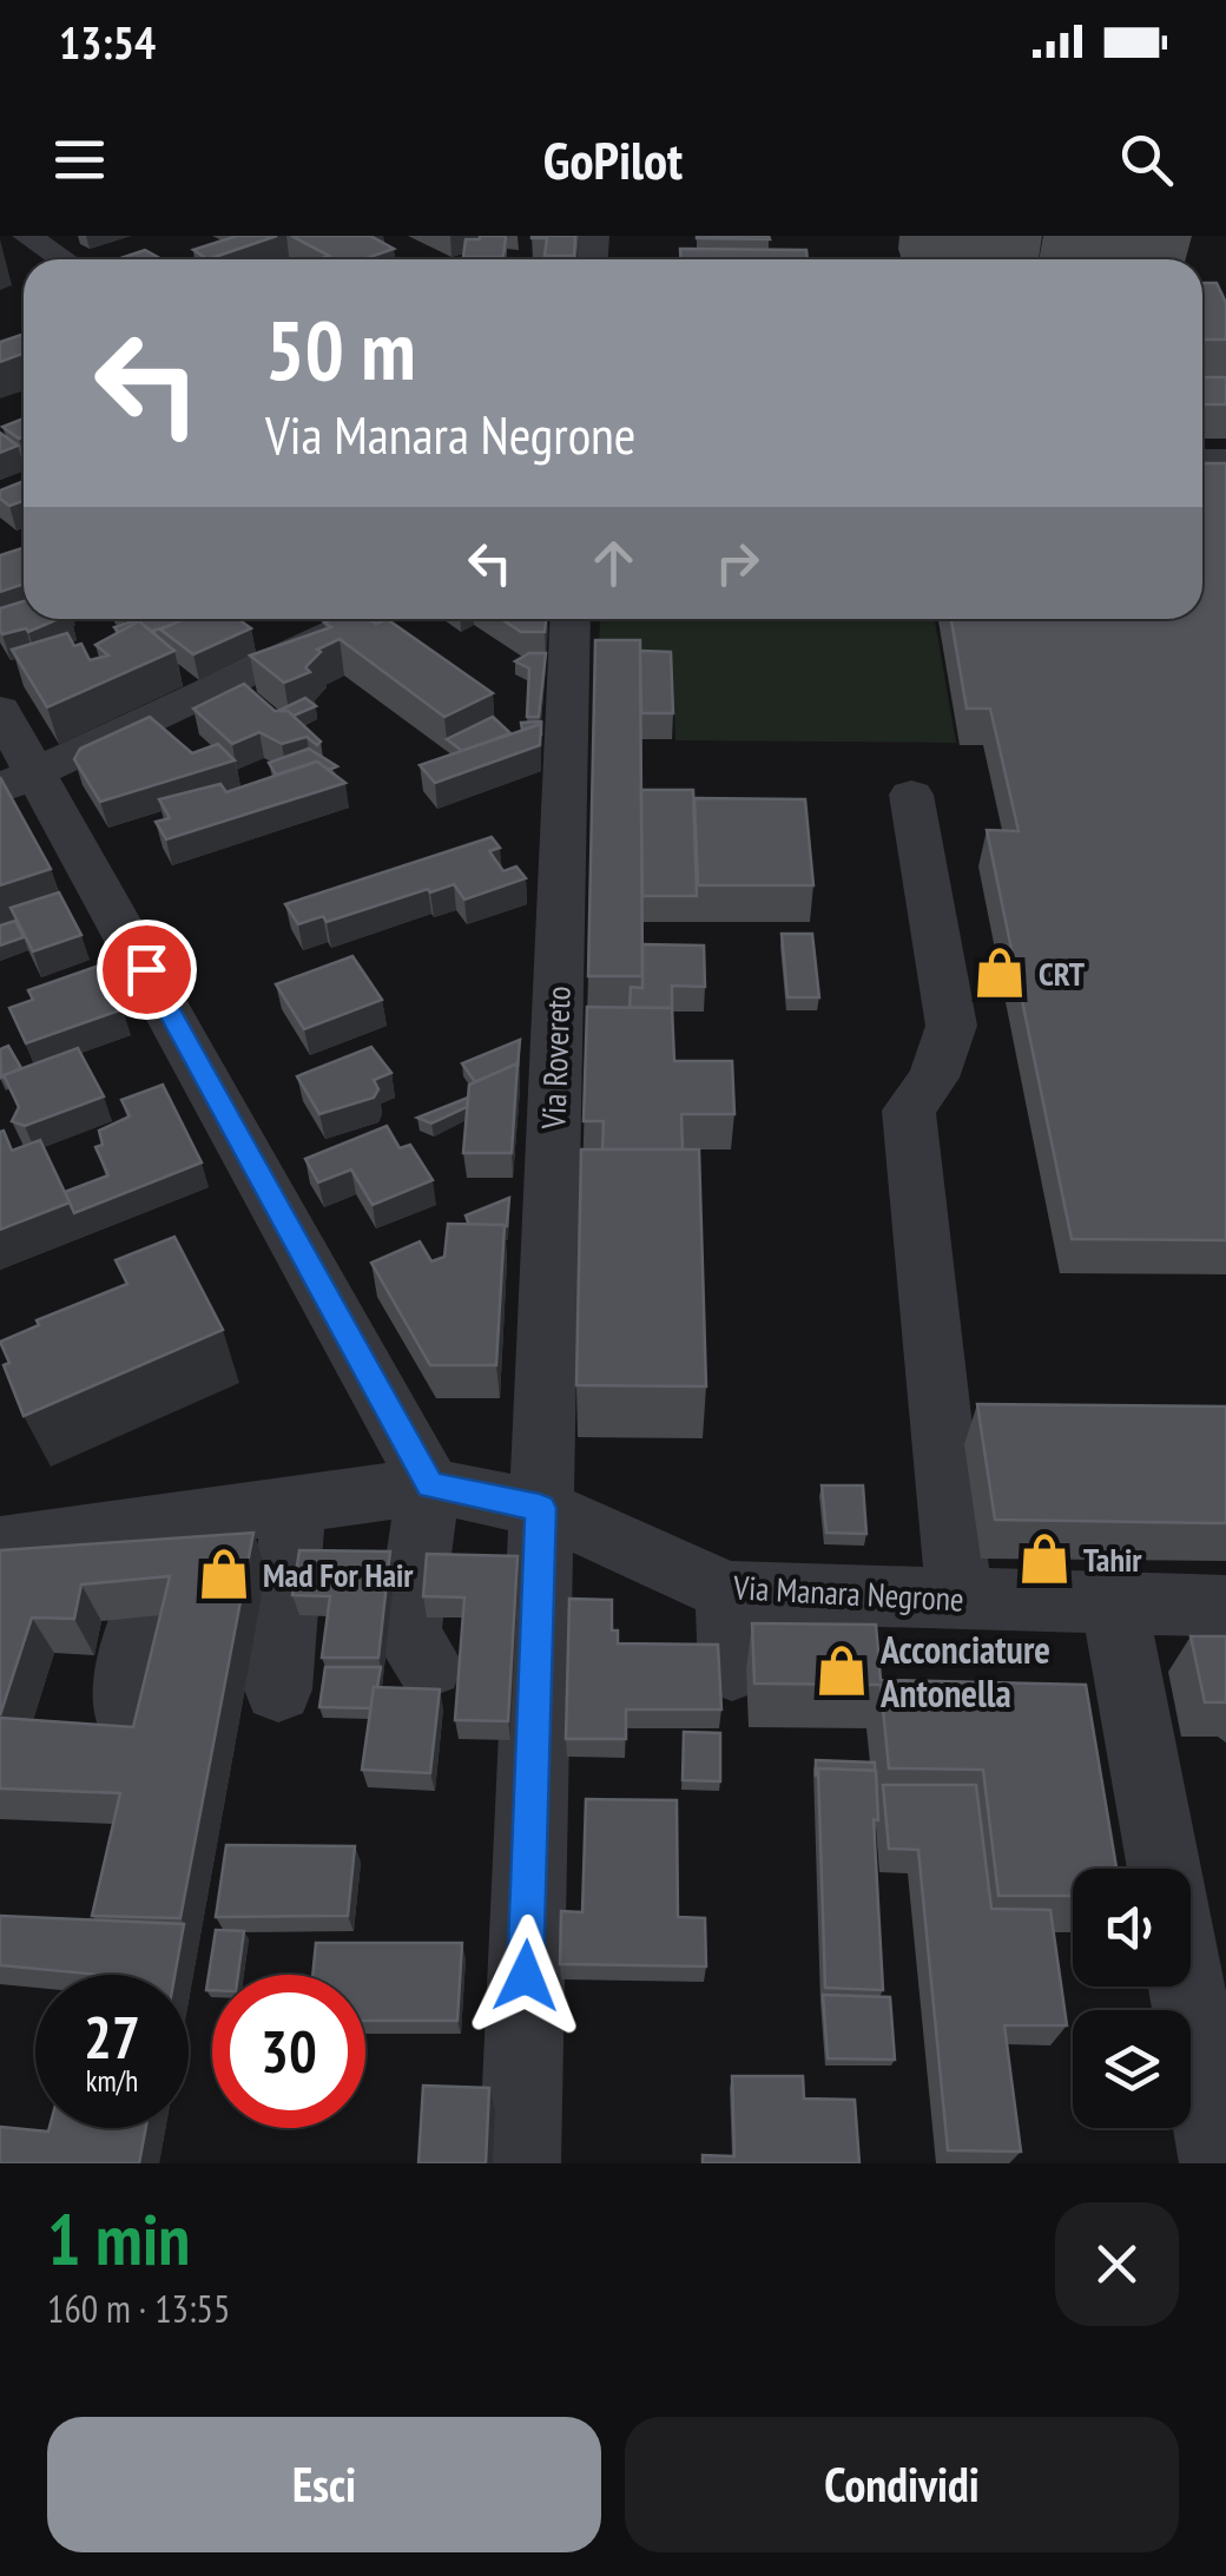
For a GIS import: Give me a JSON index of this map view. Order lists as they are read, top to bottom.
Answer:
{
  "streets": {
    "street": ["Via Rovereto", "Via Manara Negrone"]
  },
  "crossings": [
    ["Via Rovereto", "Via Manara Negrone"]
  ],
  "places": {
    "shop": [
      "CRT",
      "Tahir",
      "Mad For Hair",
      "Acconciature Antonella"
    ]
  },
  "page": {
    "status": "13:54",
    "header": "GoPilot",
    "turn": ["50 m", "Via Manara Negrone"],
    "speed": "27 km/h",
    "limit": "30",
    "heading": ["1 min", "160 m · 13:55"],
    "buttons": ["Esci", "Condividi"]
  }
}
